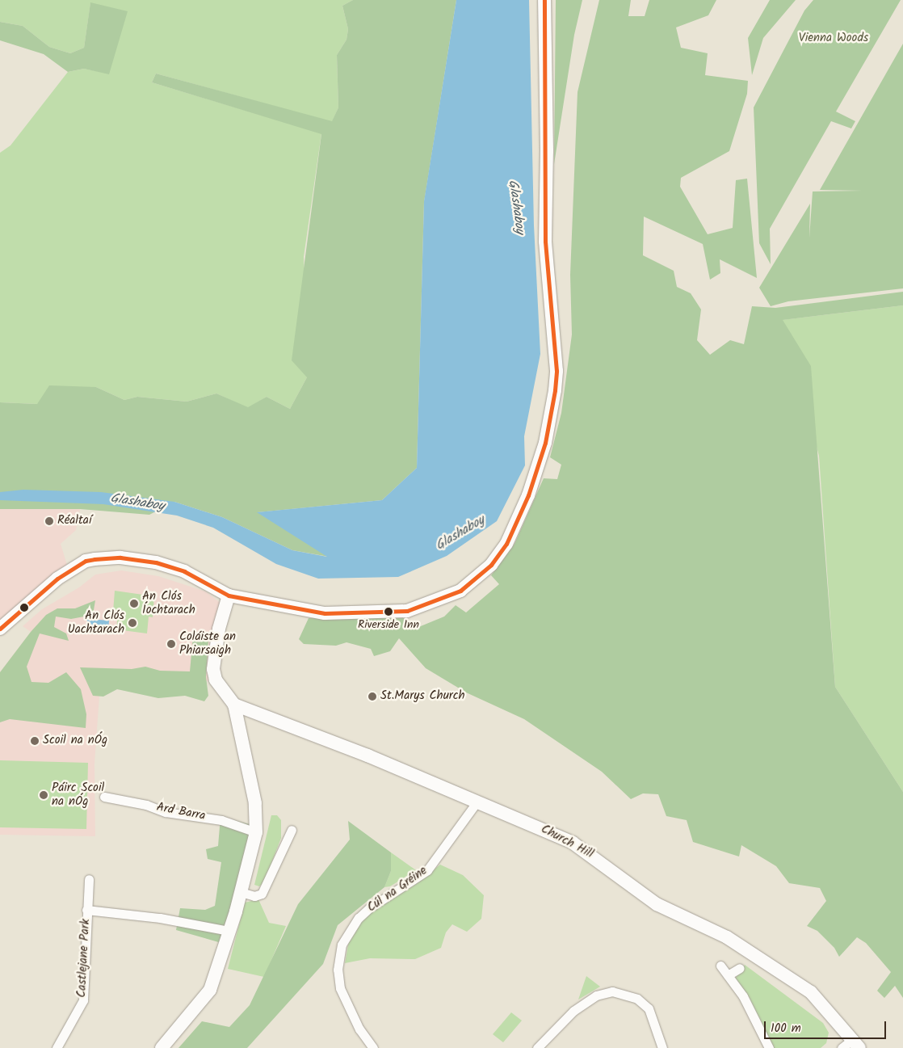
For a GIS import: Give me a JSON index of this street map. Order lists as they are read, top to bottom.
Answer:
{
  "streets": {
    "street": [
      "Ard Barra",
      "Church Hill",
      "Cúl na Gréine",
      "Castlejane Park"
    ]
  },
  "crossings": [
    ["Church Hill", "Cúl na Gréine"]
  ],
  "water": ["Glashaboy"],
  "parks": ["Vienna Woods"],
  "places": [
    "Réaltaí",
    "An Clós Íochtarach",
    "Riverside Inn",
    "An Clós Uachtarach",
    "Coláiste an Phiarsaigh",
    "St.Marys Church",
    "Scoil na nÓg",
    "Páirc Scoil na nÓg"
  ],
  "scale_bar": "100 m"
}
